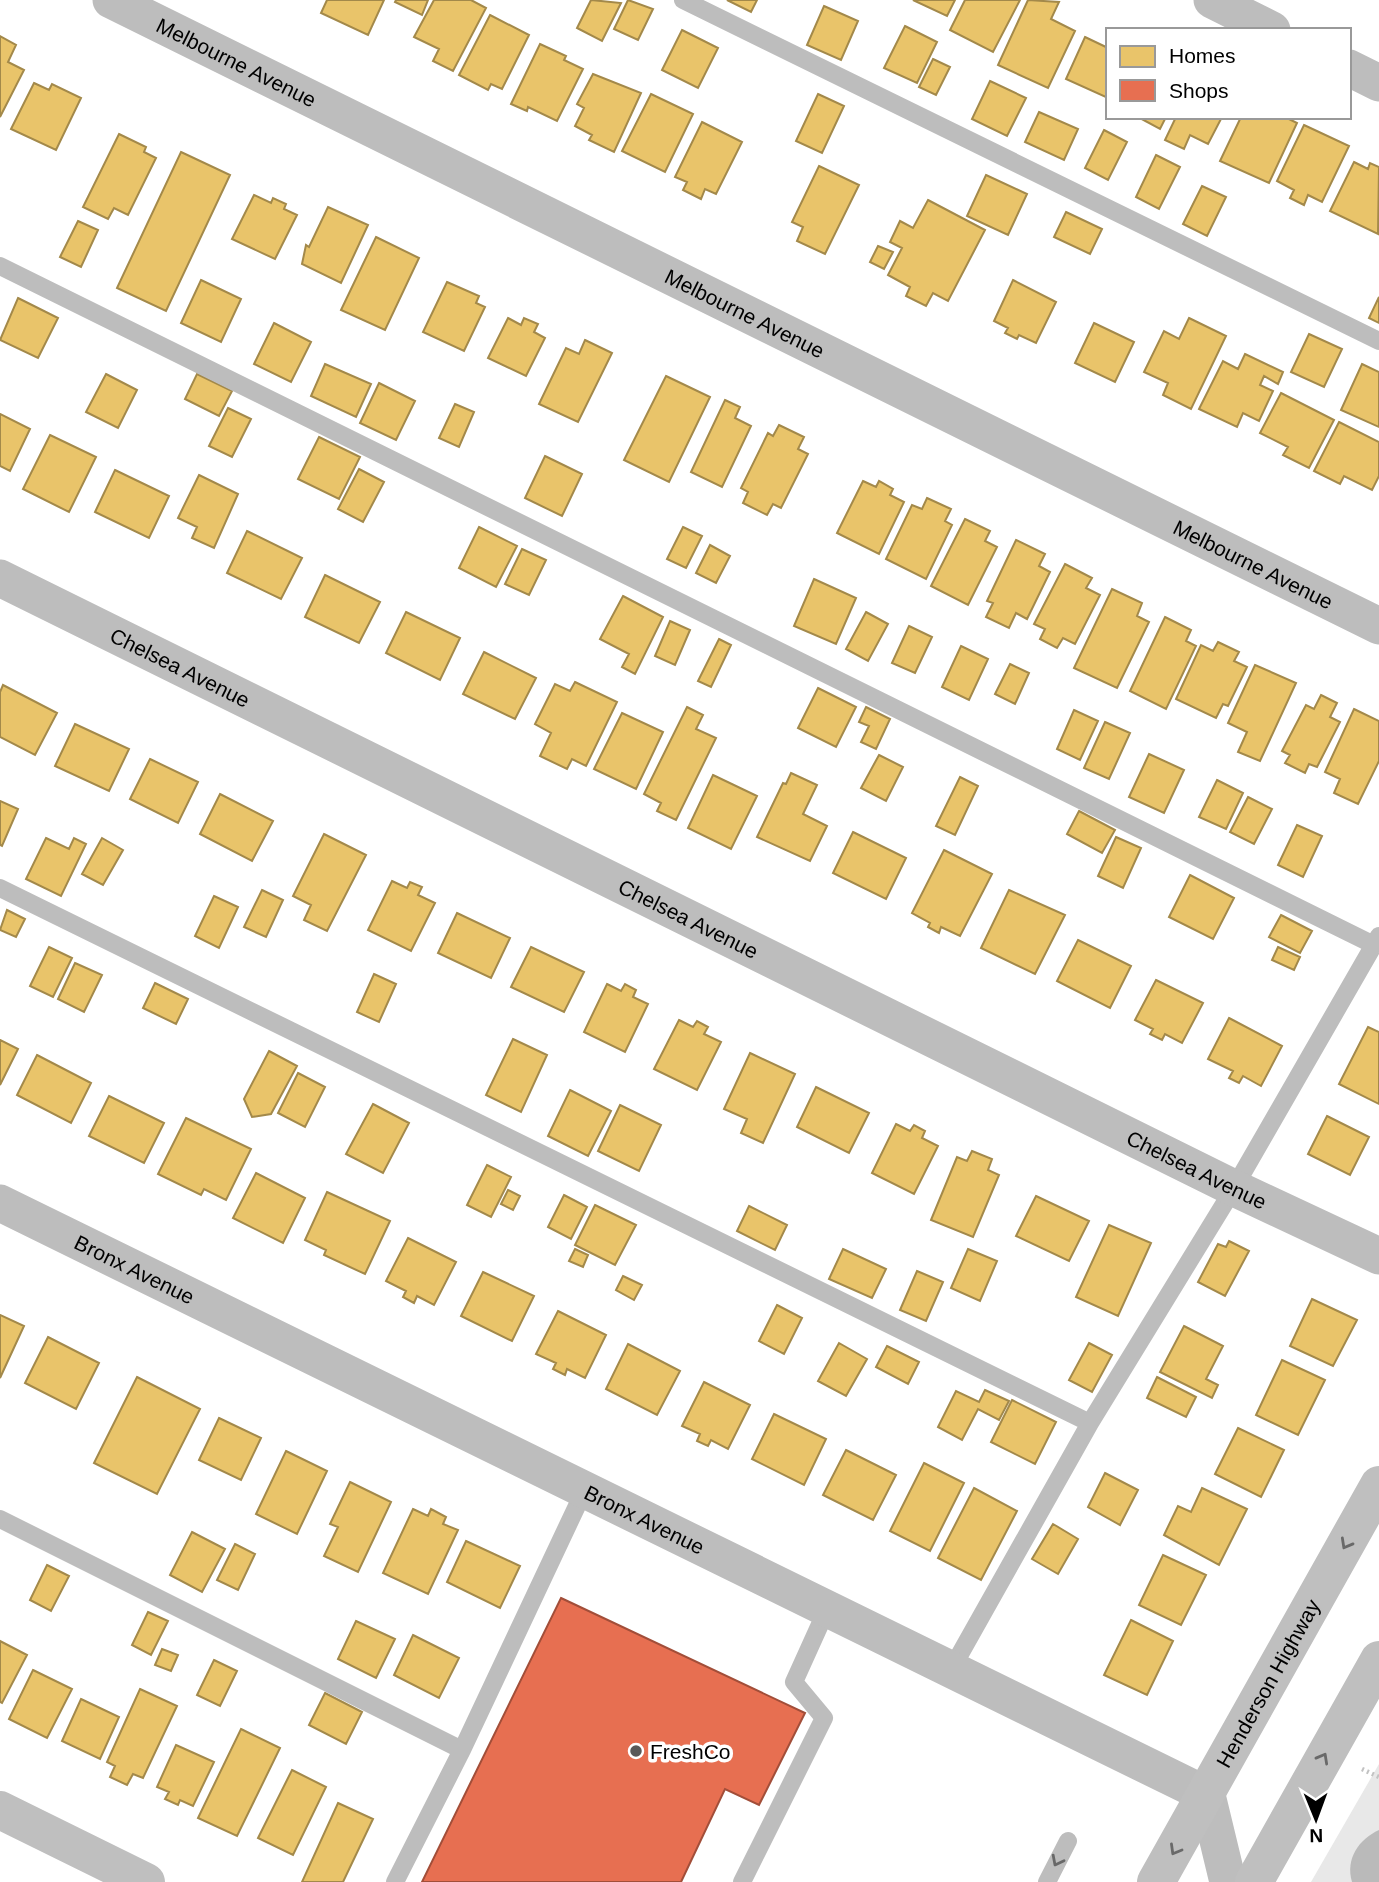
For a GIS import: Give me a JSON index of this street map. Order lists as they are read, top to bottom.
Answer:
{
  "streets": {
    "main road": ["Henderson Highway"],
    "street": ["Melbourne Avenue", "Chelsea Avenue", "Bronx Avenue"]
  },
  "crossings": [
    ["Bronx Avenue", "Henderson Highway"]
  ],
  "places": ["FreshCo"],
  "legend": ["Homes", "Shops"],
  "north": "bottom"
}
